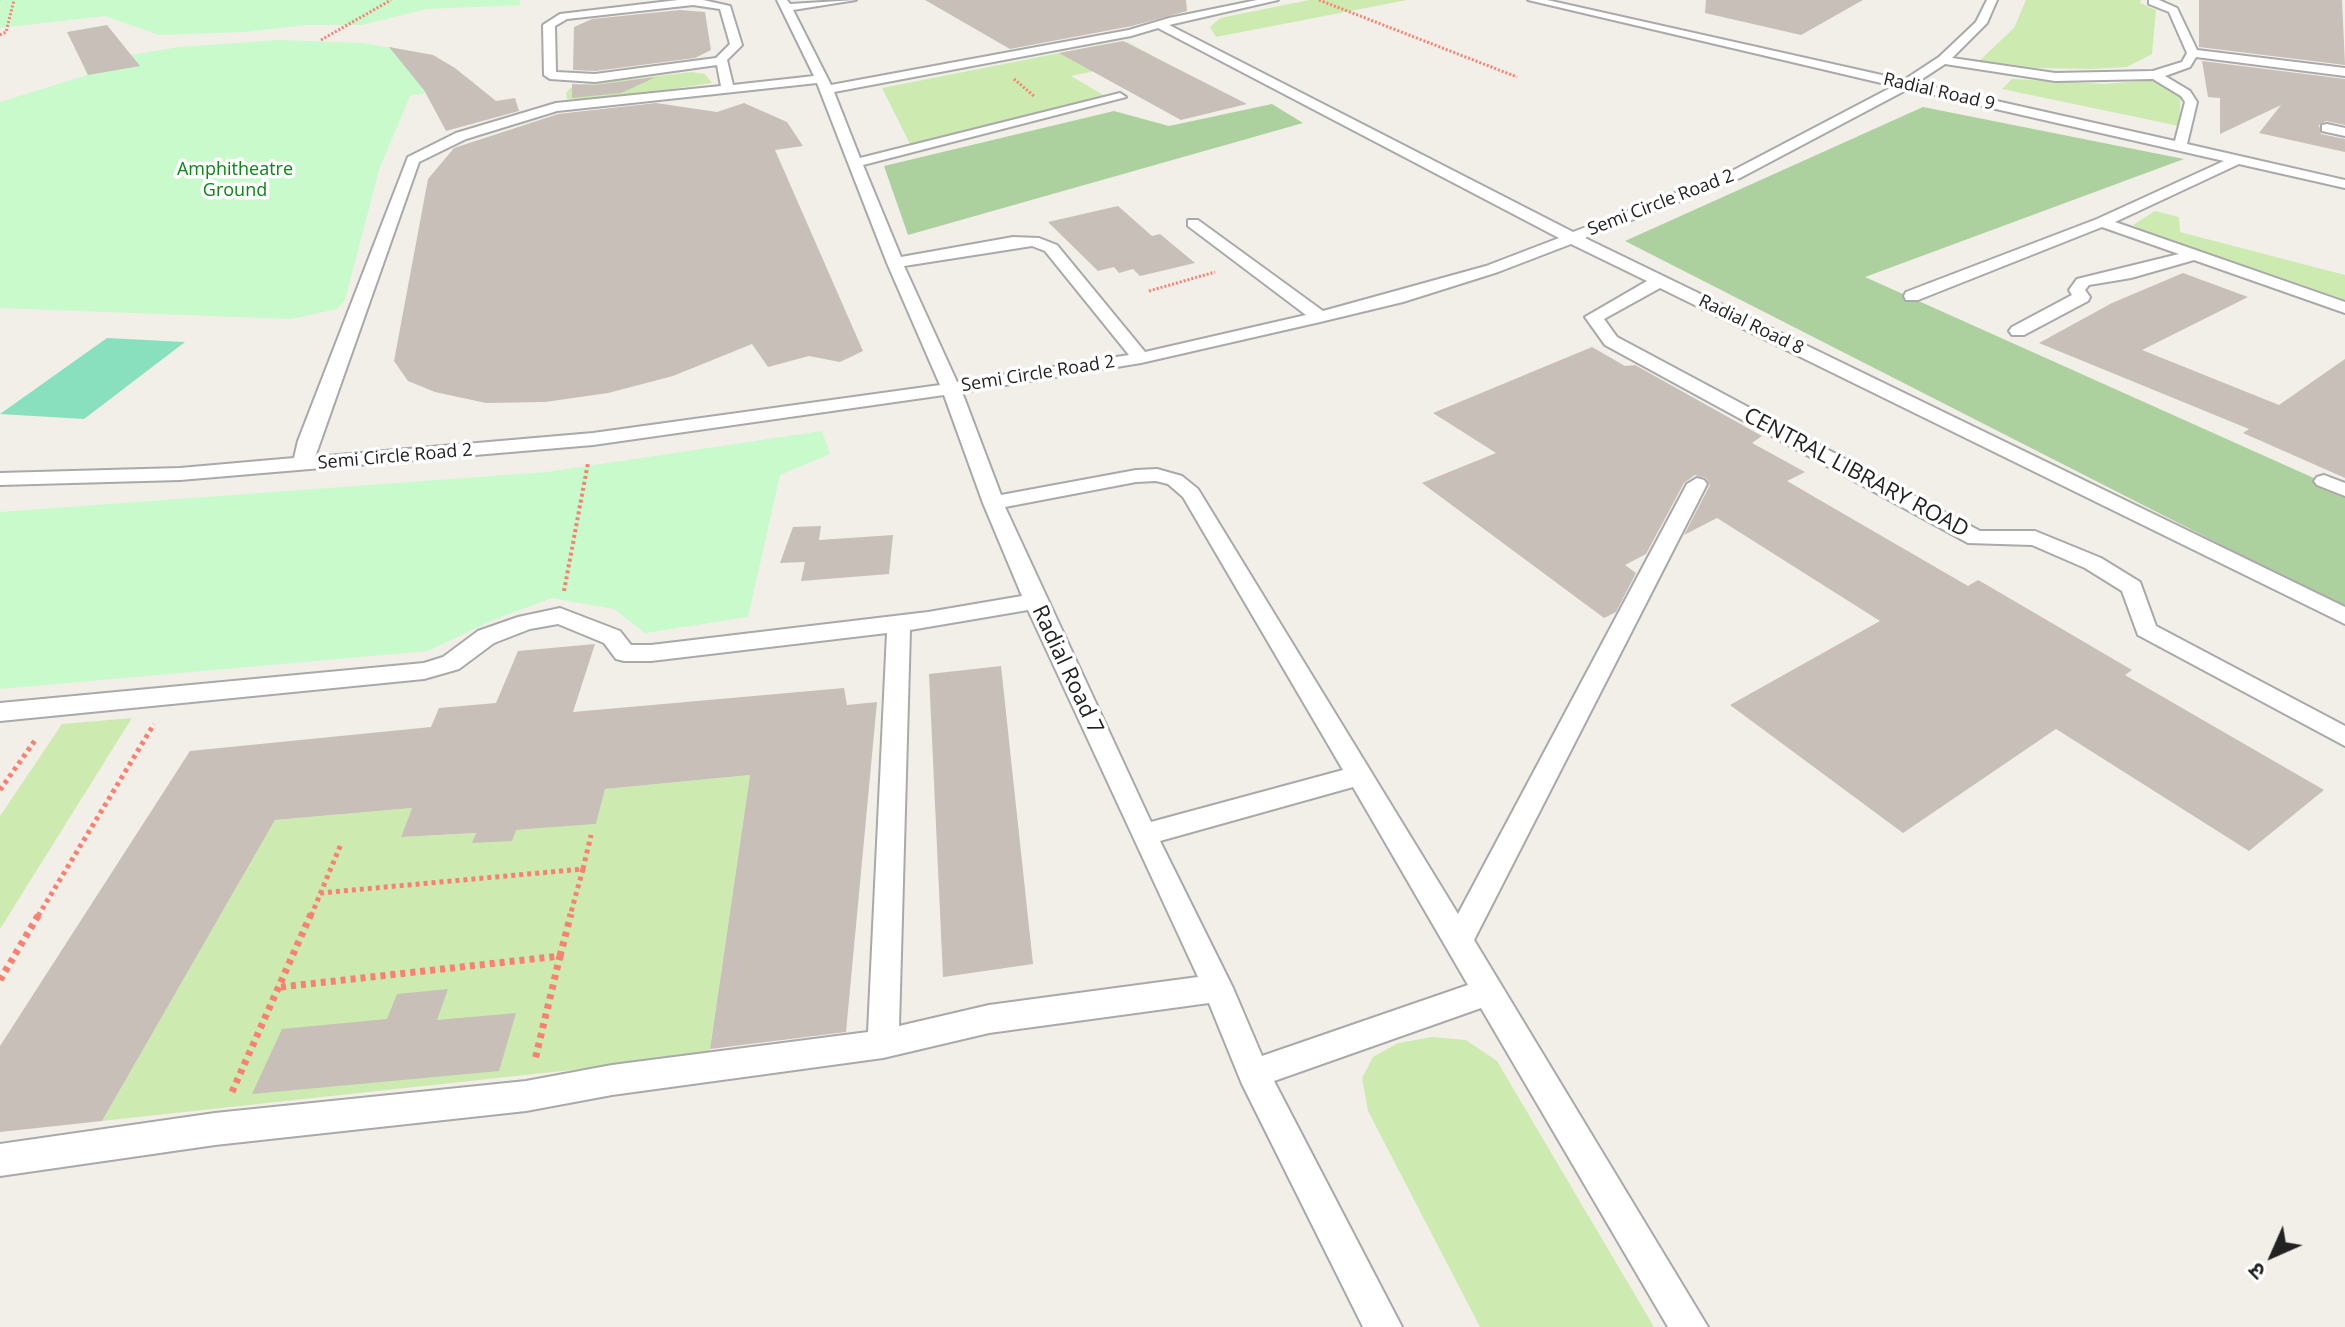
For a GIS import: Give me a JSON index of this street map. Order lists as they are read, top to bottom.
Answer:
{
  "streets": {
    "lane": [
      "Radial Road 9",
      "Semi Circle Road 2",
      "Radial Road 8",
      "CENTRAL LIBRARY ROAD",
      "Radial Road 7"
    ]
  },
  "crossings": [
    ["Radial Road 9", "Semi Circle Road 2"],
    ["Semi Circle Road 2", "Radial Road 8"],
    ["Semi Circle Road 2", "Radial Road 7"],
    ["Radial Road 8", "CENTRAL LIBRARY ROAD"]
  ],
  "parks": ["Amphitheatre Ground"],
  "north": "bottom left"
}
